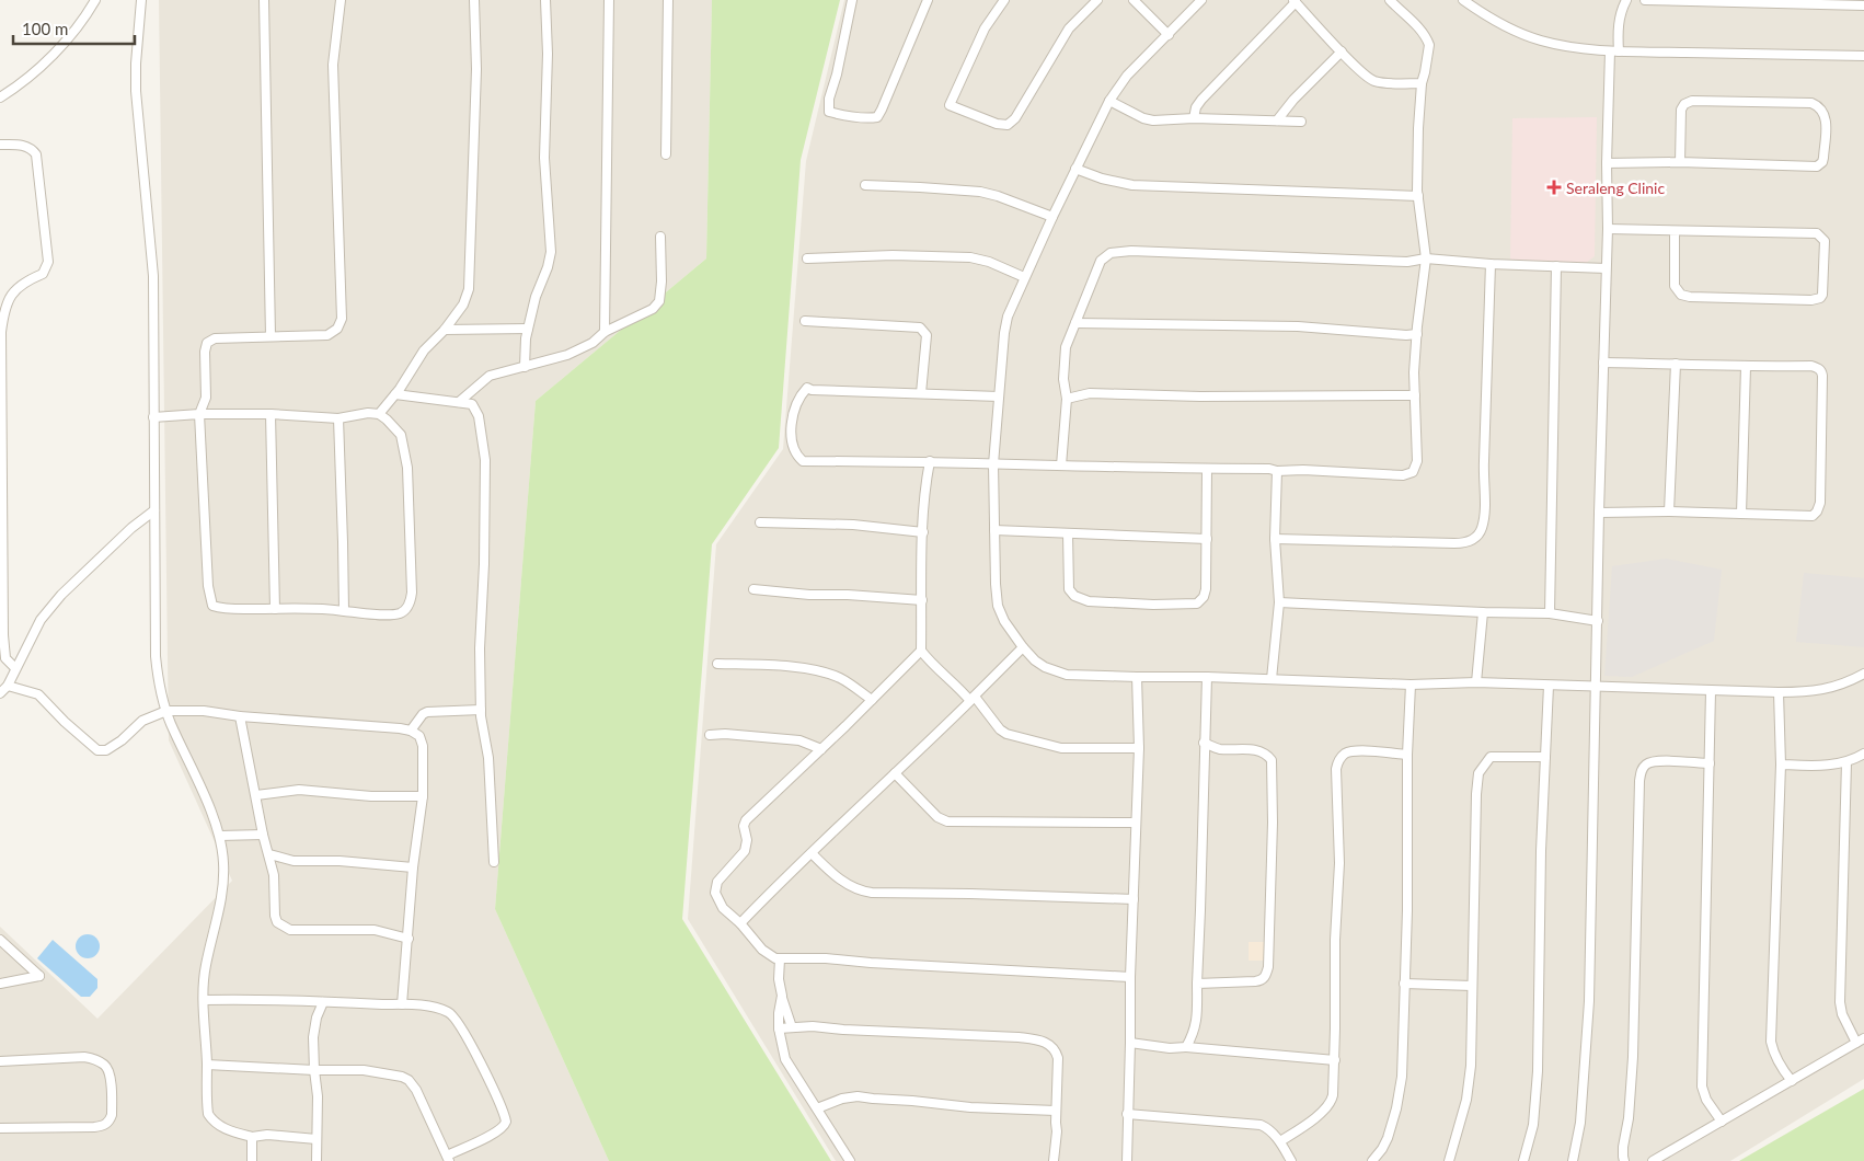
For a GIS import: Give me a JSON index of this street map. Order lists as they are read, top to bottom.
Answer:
{
  "places": {
    "health": ["Seraleng Clinic"]
  },
  "scale_bar": "100 m"
}
